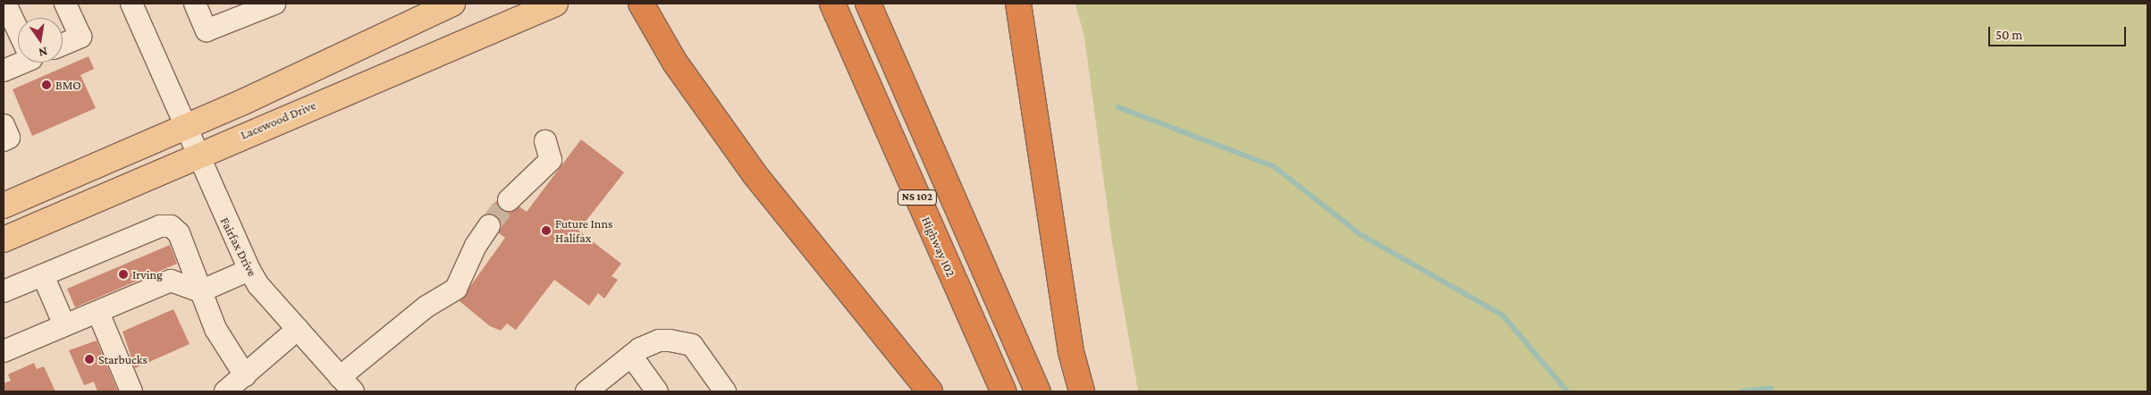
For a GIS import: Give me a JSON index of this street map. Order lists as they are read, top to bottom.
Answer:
{
  "streets": {
    "highway": ["NS 102", "Highway 102"],
    "main road": ["Lacewood Drive"],
    "street": ["Fairfax Drive"]
  },
  "crossings": [
    ["Lacewood Drive", "Fairfax Drive"]
  ],
  "places": [
    "BMO",
    "Future Inns Halifax",
    "Irving",
    "Starbucks"
  ],
  "scale_bar": "50 m",
  "north": "bottom"
}
